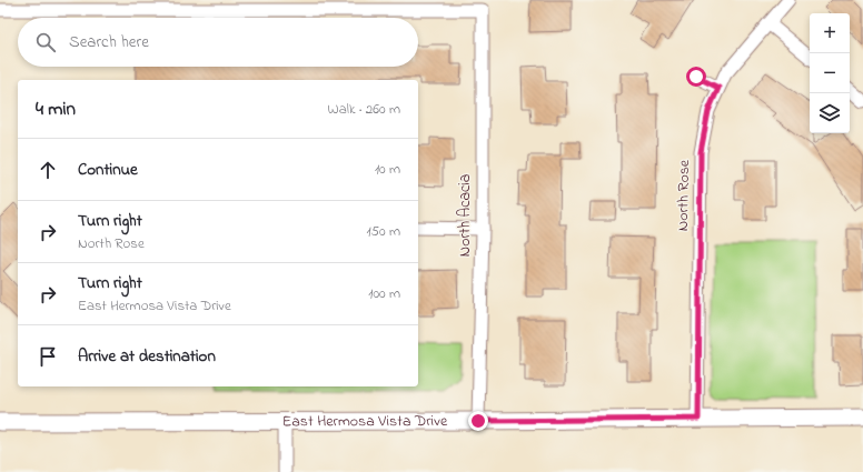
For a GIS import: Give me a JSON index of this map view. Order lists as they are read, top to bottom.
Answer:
{
  "streets": {
    "street": ["North Rose", "North Acacia", "East Hermosa Vista Drive"]
  },
  "crossings": [
    ["North Rose", "East Hermosa Vista Drive"],
    ["North Acacia", "East Hermosa Vista Drive"]
  ],
  "page": {
    "map_buttons": ["+", "−"],
    "search": "Search here",
    "heading": ["4 min", "Walk · 260 m"],
    "list": [
      ["Continue", "10 m"],
      ["Turn right", "North Rose", "150 m"],
      ["Turn right", "East Hermosa Vista Drive", "100 m"],
      "Arrive at destination"
    ]
  }
}
